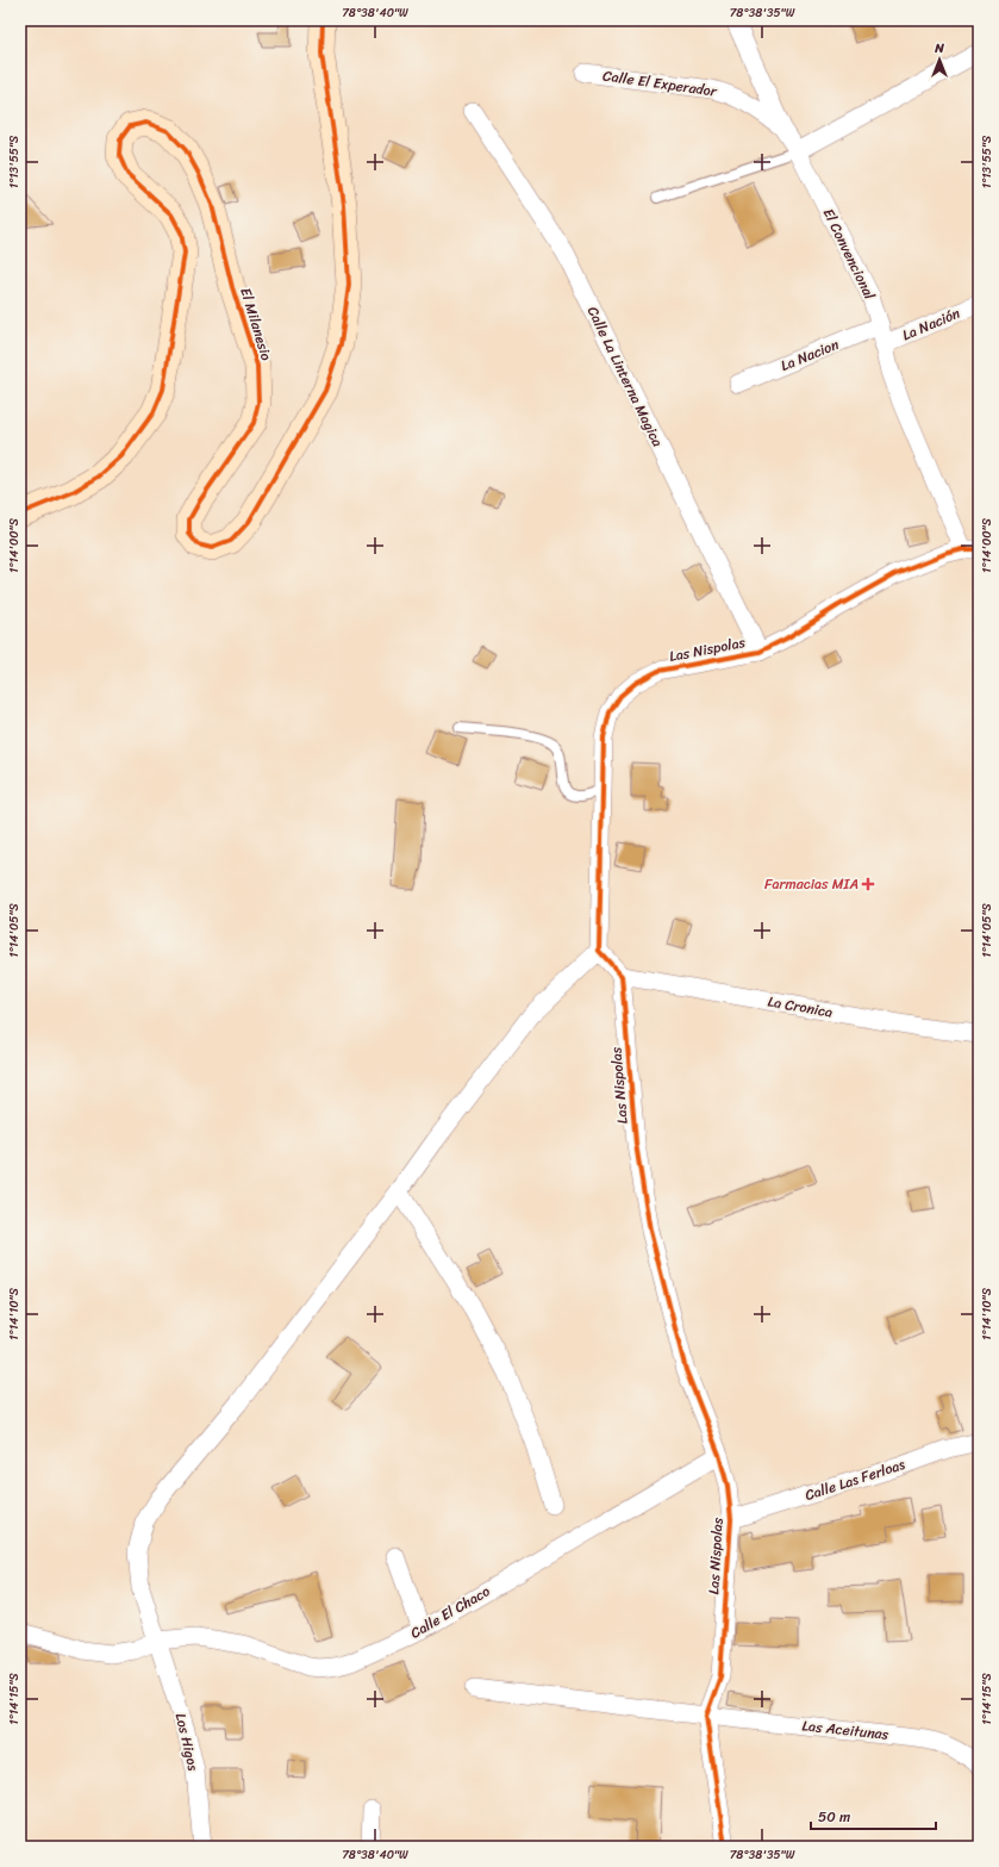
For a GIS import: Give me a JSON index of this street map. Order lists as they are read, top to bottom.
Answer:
{
  "streets": {
    "street": [
      "Calle El Experador",
      "El Convencional",
      "El Milanesio",
      "La Nación",
      "La Nacion",
      "Calle La Linterna Magica",
      "Las Nispolas",
      "La Cronica",
      "Calle Las Ferloas",
      "Calle El Chaco",
      "Las Aceitunas",
      "Los Higos"
    ]
  },
  "crossings": [
    ["Calle El Experador", "El Convencional"],
    ["El Convencional", "La Nación"],
    ["El Convencional", "La Nacion"],
    ["El Convencional", "Las Nispolas"],
    ["Calle La Linterna Magica", "Las Nispolas"],
    ["Las Nispolas", "La Cronica"],
    ["Las Nispolas", "Calle Las Ferloas"],
    ["Las Nispolas", "Calle El Chaco"],
    ["Las Nispolas", "Las Aceitunas"],
    ["Las Nispolas", "Los Higos"],
    ["Calle El Chaco", "Los Higos"]
  ],
  "places": {
    "health": ["Farmacias MIA"]
  },
  "scale_bar": "50 m",
  "north": "top",
  "coordinates": [
    "78°38'40\"W",
    "78°38'35\"W",
    "1°13'55\"S",
    "1°14'00\"S",
    "1°14'05\"S",
    "1°14'10\"S",
    "1°14'15\"S"
  ]
}
